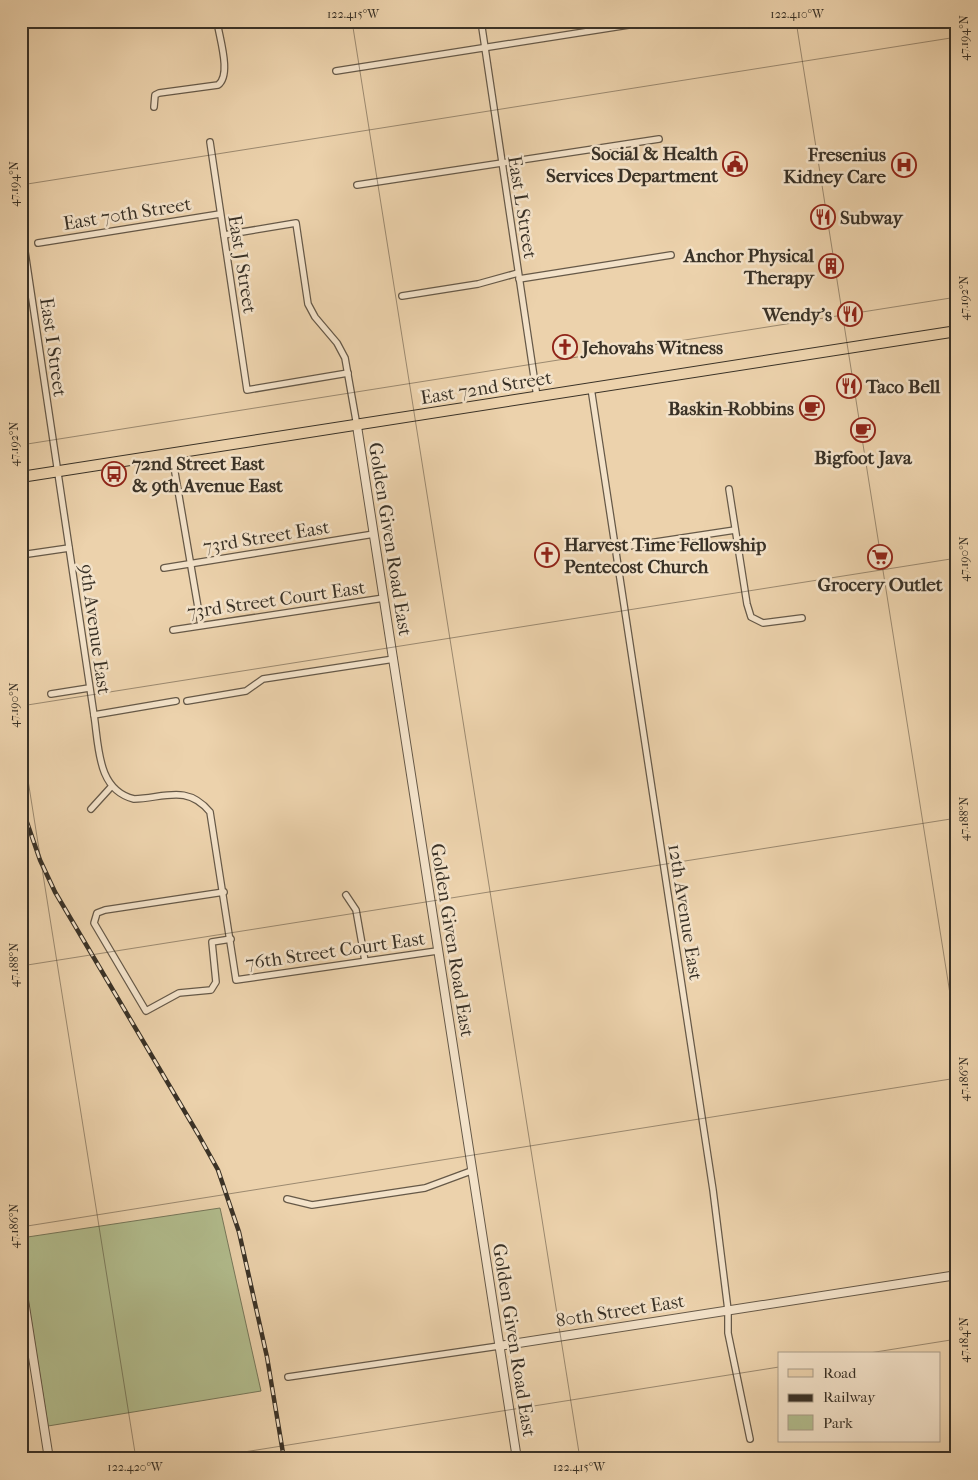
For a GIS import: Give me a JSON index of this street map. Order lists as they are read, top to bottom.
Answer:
{
  "streets": {
    "main road": ["East 72nd Street"],
    "street": [
      "East L Street",
      "East 70th Street",
      "East J Street",
      "East I Street",
      "73rd Street East",
      "Golden Given Road East",
      "73rd Street Court East",
      "9th Avenue East",
      "12th Avenue East",
      "76th Street Court East",
      "80th Street East"
    ]
  },
  "crossings": [
    ["East L Street", "East 72nd Street"],
    ["East 70th Street", "East J Street"],
    ["East I Street", "East 72nd Street"],
    ["East I Street", "9th Avenue East"],
    ["East 72nd Street", "Golden Given Road East"],
    ["East 72nd Street", "9th Avenue East"],
    ["East 72nd Street", "12th Avenue East"],
    ["73rd Street East", "Golden Given Road East"],
    ["Golden Given Road East", "73rd Street Court East"],
    ["Golden Given Road East", "76th Street Court East"],
    ["Golden Given Road East", "80th Street East"],
    ["12th Avenue East", "80th Street East"]
  ],
  "places": {
    "public building": ["Social & Health Services Department"],
    "hospital": ["Fresenius Kidney Care"],
    "restaurant": ["Subway", "Wendy's", "Taco Bell"],
    "building": ["Anchor Physical Therapy"],
    "church": ["Jehovahs Witness", "Harvest Time Fellowship Pentecost Church"],
    "cafe": ["Baskin-Robbins", "Bigfoot Java"],
    "bus stop": ["72nd Street East & 9th Avenue East"],
    "supermarket": ["Grocery Outlet"]
  },
  "legend": ["Road", "Railway", "Park"],
  "coordinates": [
    "122.415°W",
    "122.410°W",
    "47.194°N",
    "47.192°N",
    "47.190°N",
    "47.188°N",
    "47.186°N",
    "47.184°N",
    "122.420°W"
  ]
}
